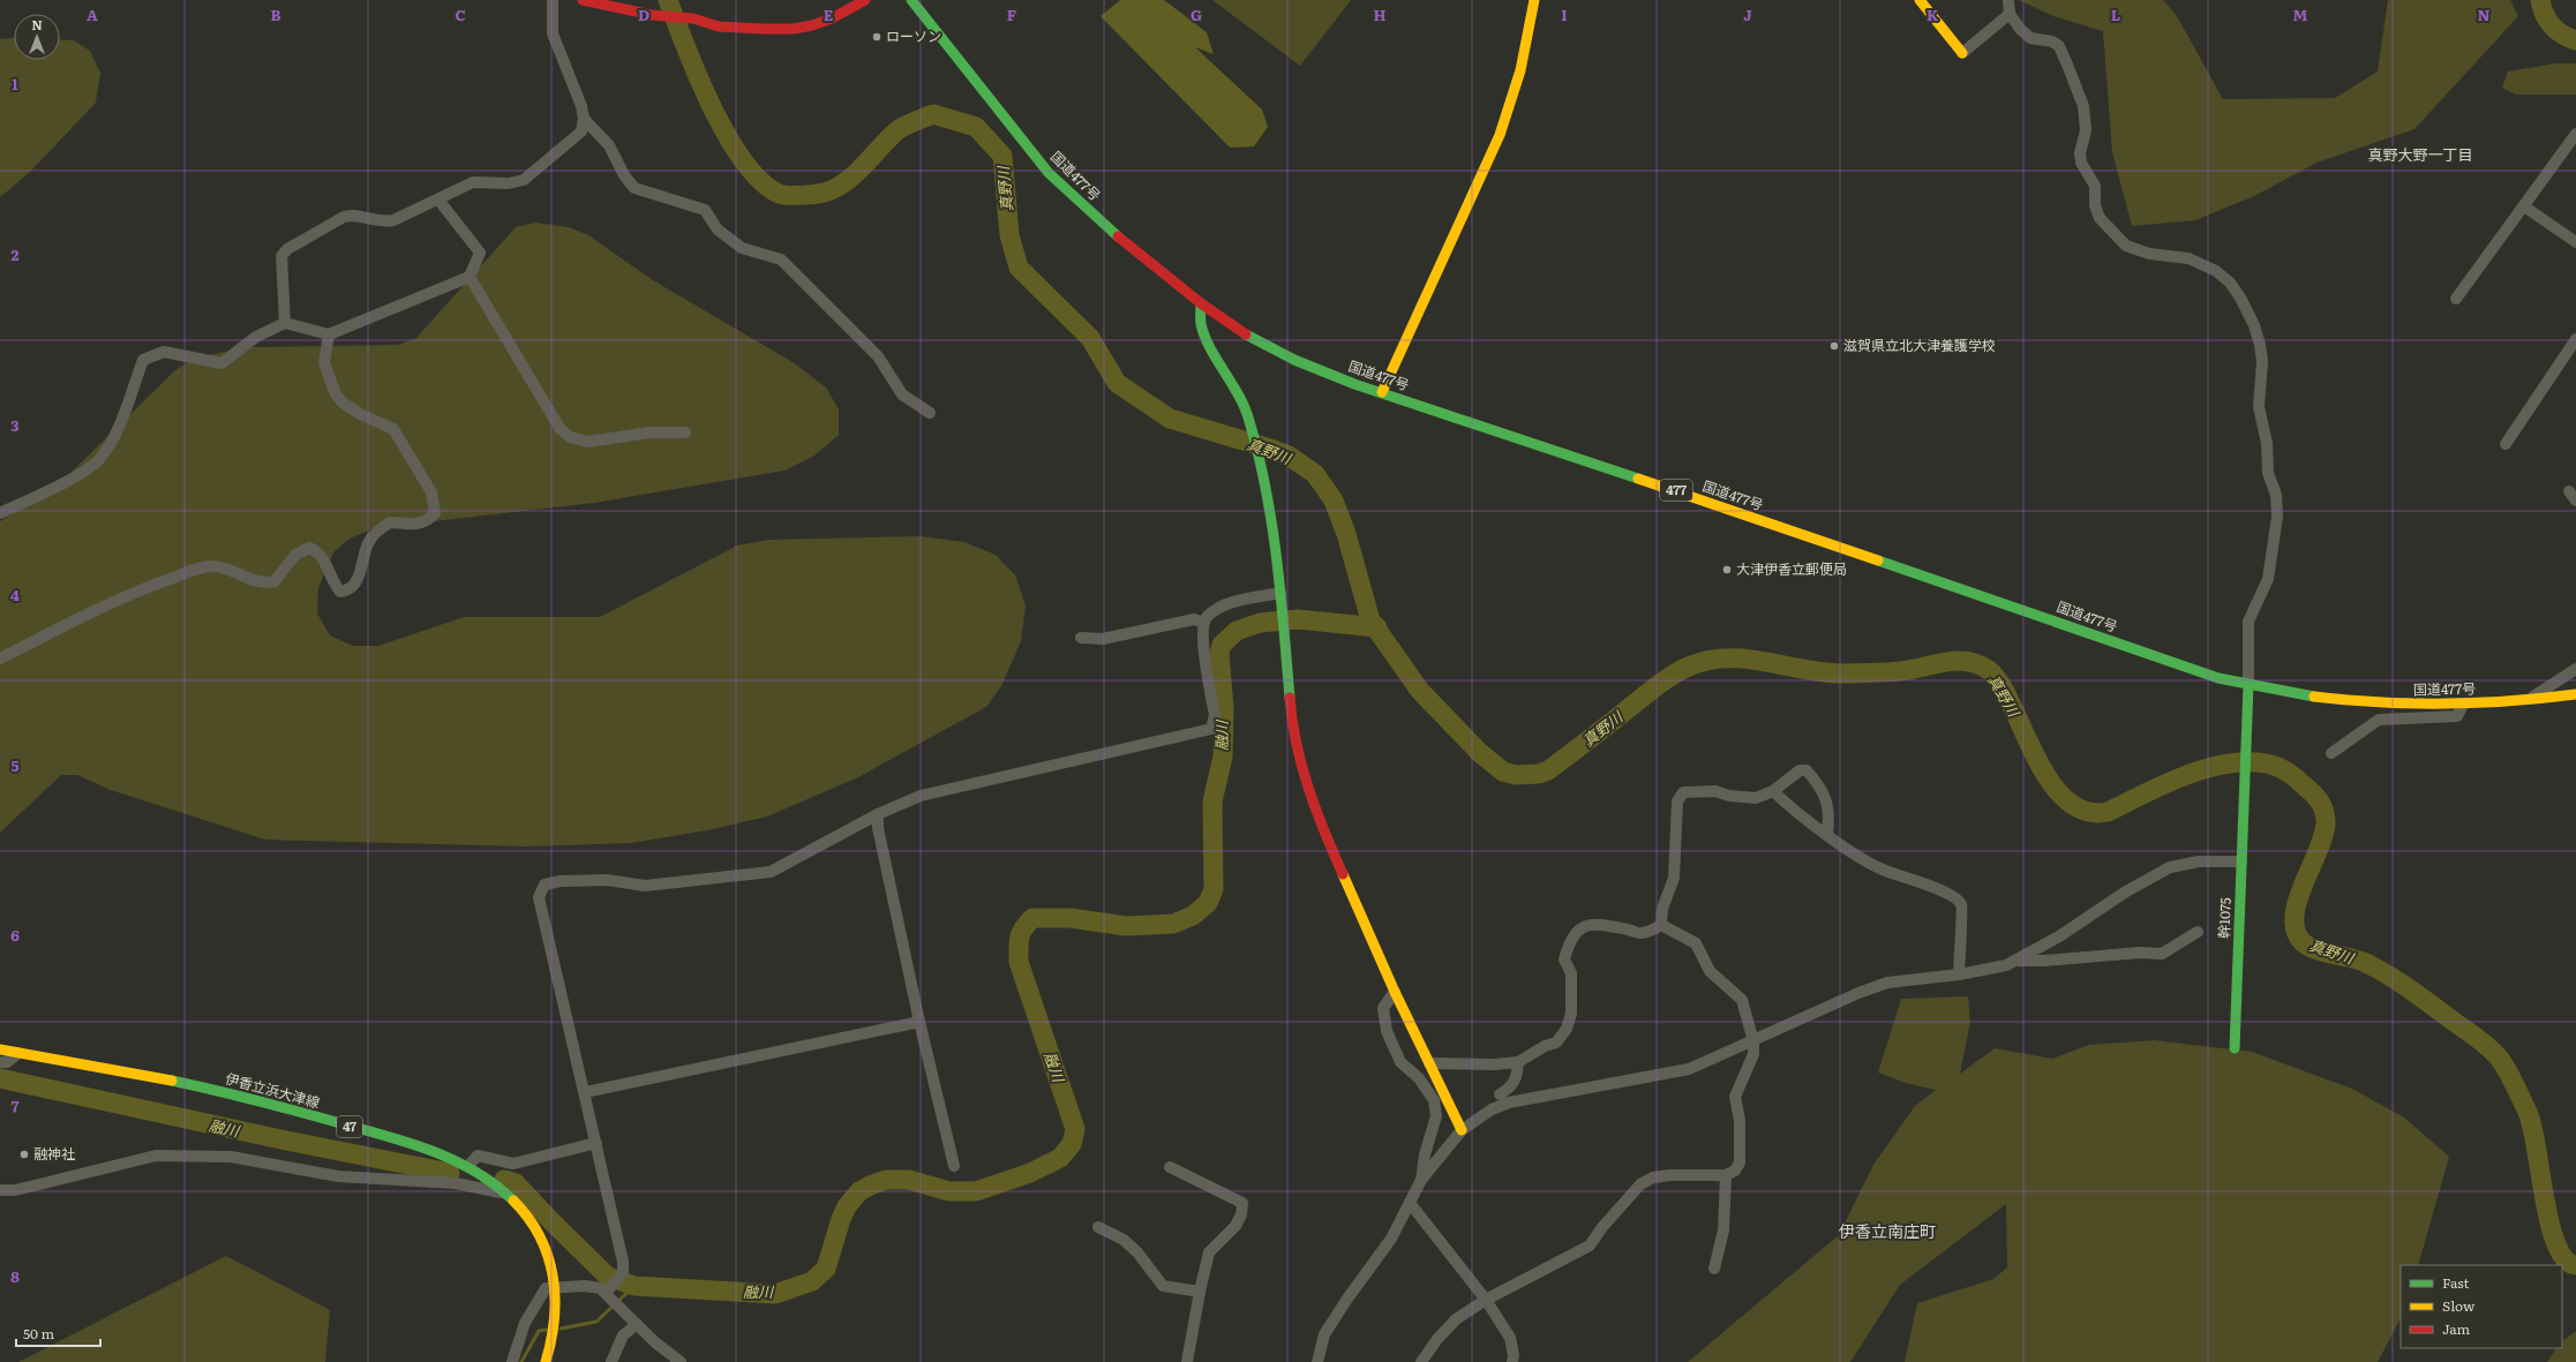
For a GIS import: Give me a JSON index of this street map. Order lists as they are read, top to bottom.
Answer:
{
  "streets": {
    "main road": [
      "国道477号",
      "477",
      "幹1075",
      "伊香立浜大津線",
      "47"
    ]
  },
  "crossings": [
    ["国道477号", "幹1075"]
  ],
  "districts": ["真野大野一丁目", "伊香立南庄町"],
  "water": ["真野川", "融川"],
  "places": [
    "ローソン",
    "滋賀県立北大津養護学校",
    "大津伊香立郵便局",
    "融神社"
  ],
  "legend": ["Fast", "Slow", "Jam"],
  "scale_bar": "50 m",
  "north": "top",
  "grid": {
    "columns": [
      "A",
      "B",
      "C",
      "D",
      "E",
      "F",
      "G",
      "H",
      "I",
      "J",
      "K",
      "L",
      "M",
      "N"
    ],
    "rows": [
      "1",
      "2",
      "3",
      "4",
      "5",
      "6",
      "7",
      "8"
    ]
  }
}
